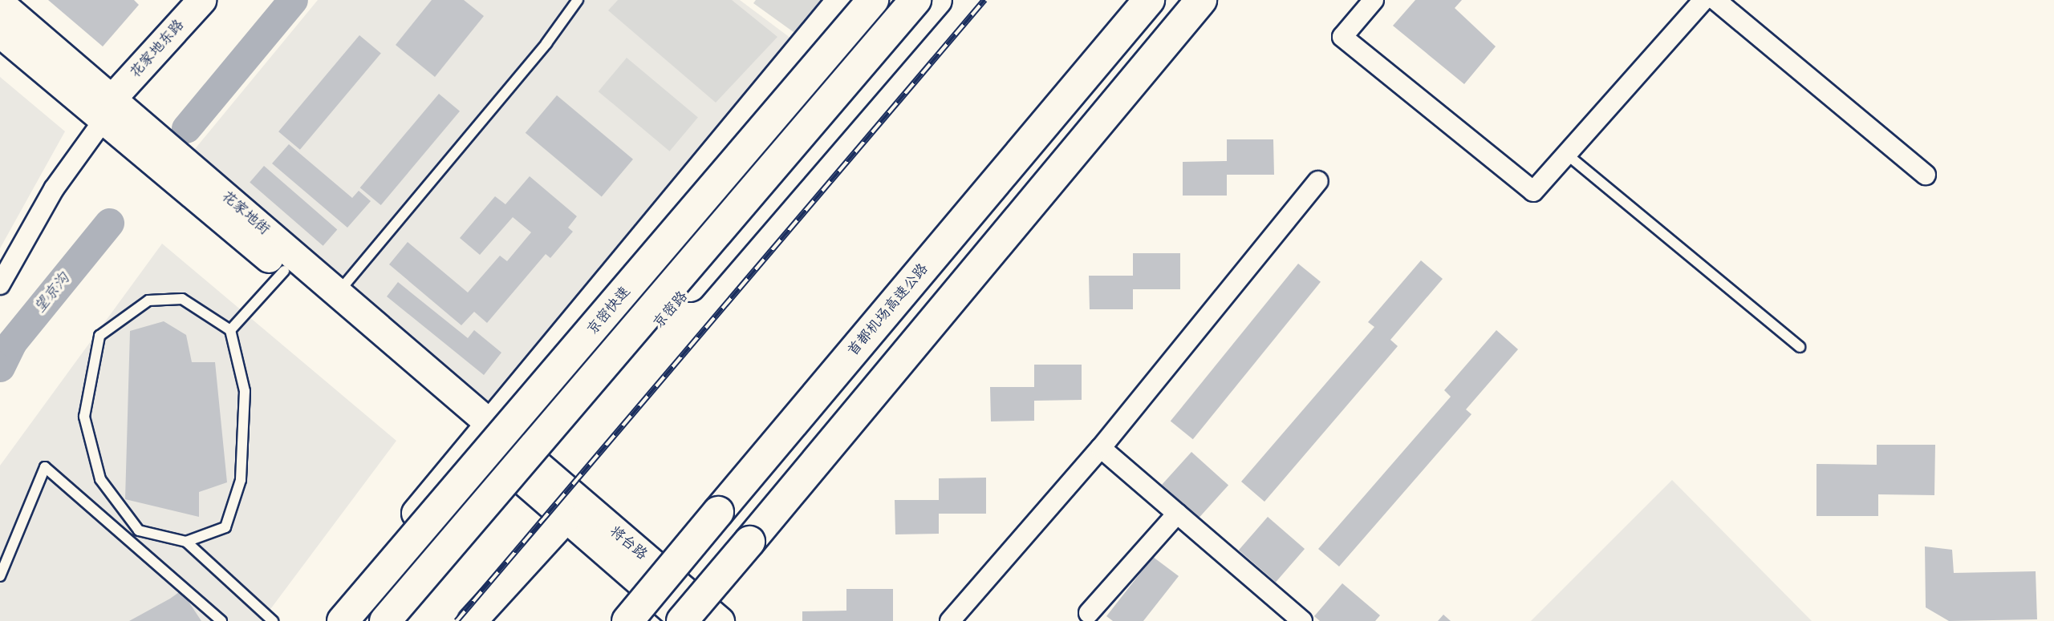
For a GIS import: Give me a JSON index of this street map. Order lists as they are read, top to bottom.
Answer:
{
  "streets": {
    "highway": ["首都机场高速公路", "京密快速"],
    "main road": [
      "花家地东路",
      "花家地街",
      "京密路",
      "将台路"
    ]
  },
  "crossings": [
    ["花家地东路", "花家地街"],
    ["京密路", "将台路"]
  ],
  "water": ["望京沟"]
}
